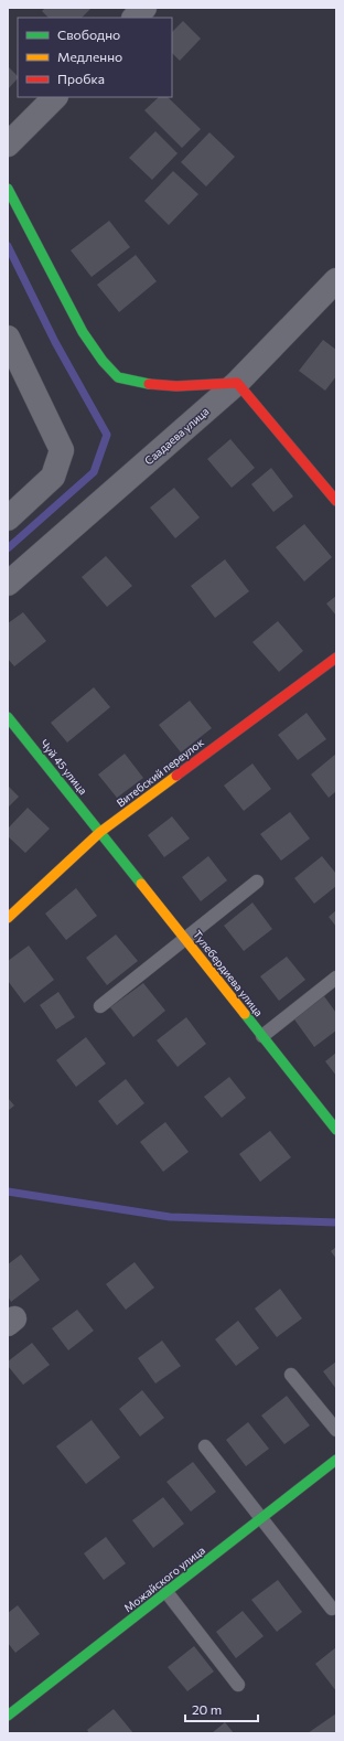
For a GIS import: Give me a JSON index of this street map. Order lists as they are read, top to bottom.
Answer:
{
  "streets": {
    "street": [
      "Саадаева улица",
      "Чуй 45 улица",
      "Витебский переулок",
      "Тулебердиева улица",
      "Можайского улица"
    ]
  },
  "crossings": [
    ["Чуй 45 улица", "Витебский переулок"],
    ["Чуй 45 улица", "Тулебердиева улица"],
    ["Витебский переулок", "Тулебердиева улица"]
  ],
  "legend": ["Свободно", "Медленно", "Пробка"],
  "scale_bar": "20 m"
}
